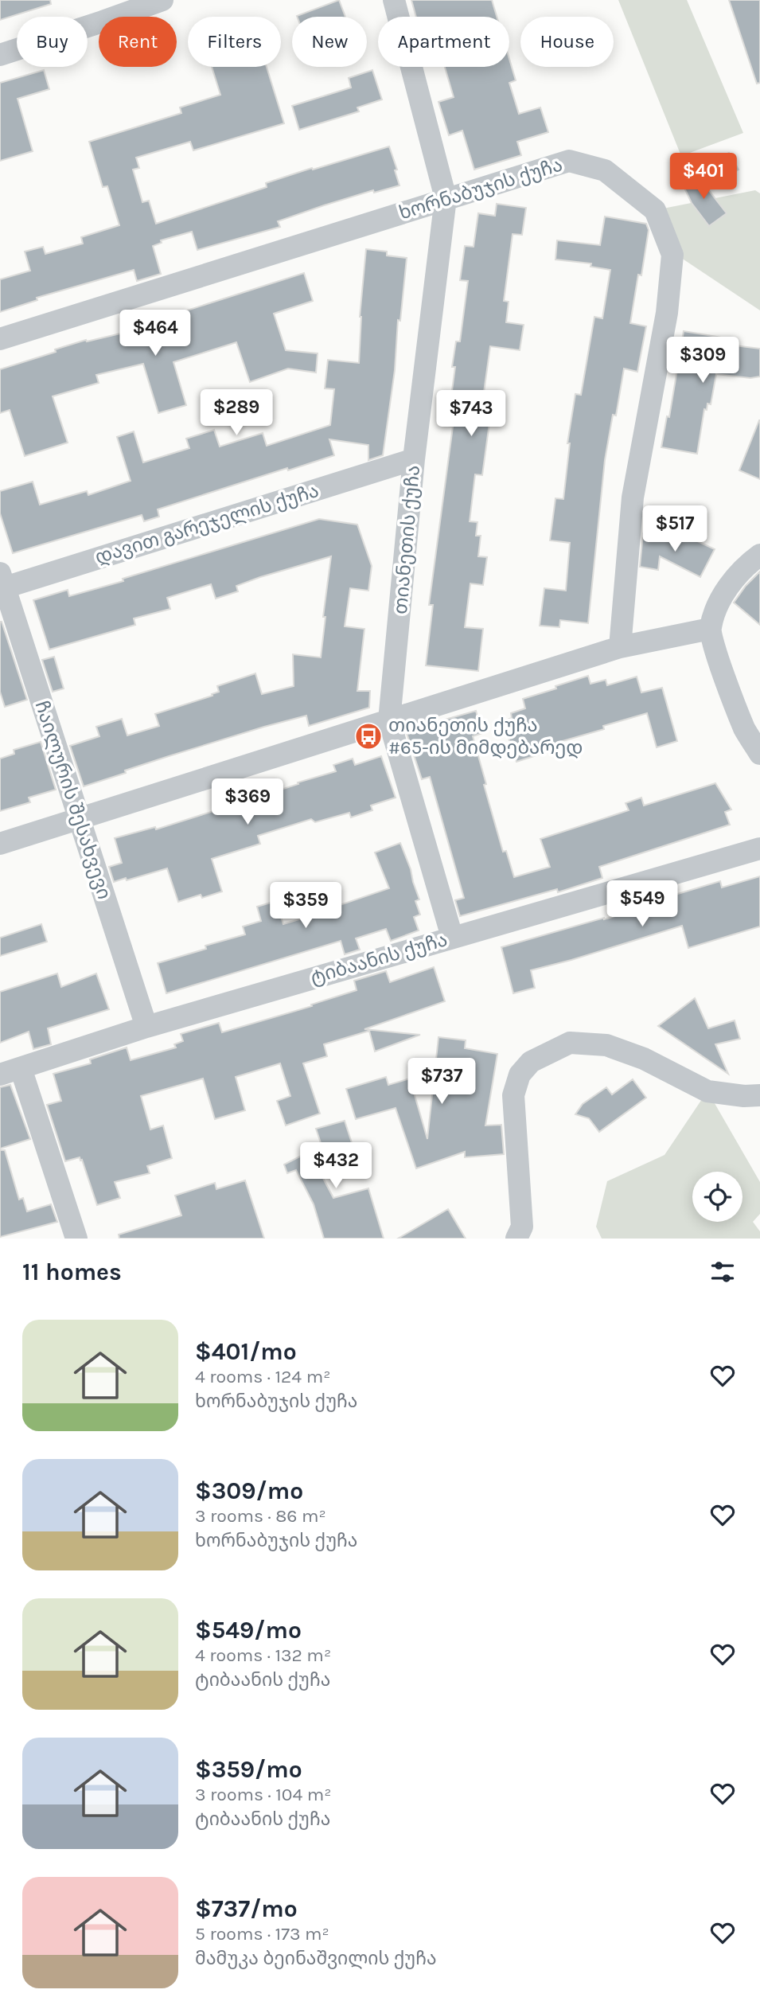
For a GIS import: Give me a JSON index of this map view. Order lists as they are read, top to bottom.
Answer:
{
  "streets": {
    "street": [
      "ხორნაბუჯის ქუჩა",
      "დავით გარეჯელის ქუჩა",
      "თიანეთის ქუჩა",
      "ჩაილურის შესახვევი",
      "ტიბაანის ქუჩა"
    ]
  },
  "crossings": [
    ["ხორნაბუჯის ქუჩა", "თიანეთის ქუჩა"],
    ["დავით გარეჯელის ქუჩა", "თიანეთის ქუჩა"],
    ["დავით გარეჯელის ქუჩა", "ჩაილურის შესახვევი"],
    ["თიანეთის ქუჩა", "ტიბაანის ქუჩა"],
    ["ჩაილურის შესახვევი", "ტიბაანის ქუჩა"]
  ],
  "places": {
    "bus stop": ["თიანეთის ქუჩა #65-ის მიმდებარედ"]
  },
  "page": {
    "chip": [
      "Buy",
      "Rent",
      "Filters",
      "New",
      "Apartment",
      "House"
    ],
    "price": [
      "$401",
      "$464",
      "$309",
      "$289",
      "$743",
      "$517",
      "$369",
      "$549",
      "$359",
      "$737",
      "$432"
    ],
    "heading": "11 homes",
    "list": [
      {
        "name": "$401/mo",
        "note": "4 rooms · 124 m² · ხორნაბუჯის ქუჩა"
      },
      {
        "name": "$309/mo",
        "note": "3 rooms · 86 m² · ხორნაბუჯის ქუჩა"
      },
      {
        "name": "$549/mo",
        "note": "4 rooms · 132 m² · ტიბაანის ქუჩა"
      },
      {
        "name": "$359/mo",
        "note": "3 rooms · 104 m² · ტიბაანის ქუჩა"
      },
      {
        "name": "$737/mo",
        "note": "5 rooms · 173 m² · მამუკა ბეინაშვილის ქუჩა"
      }
    ]
  }
}
